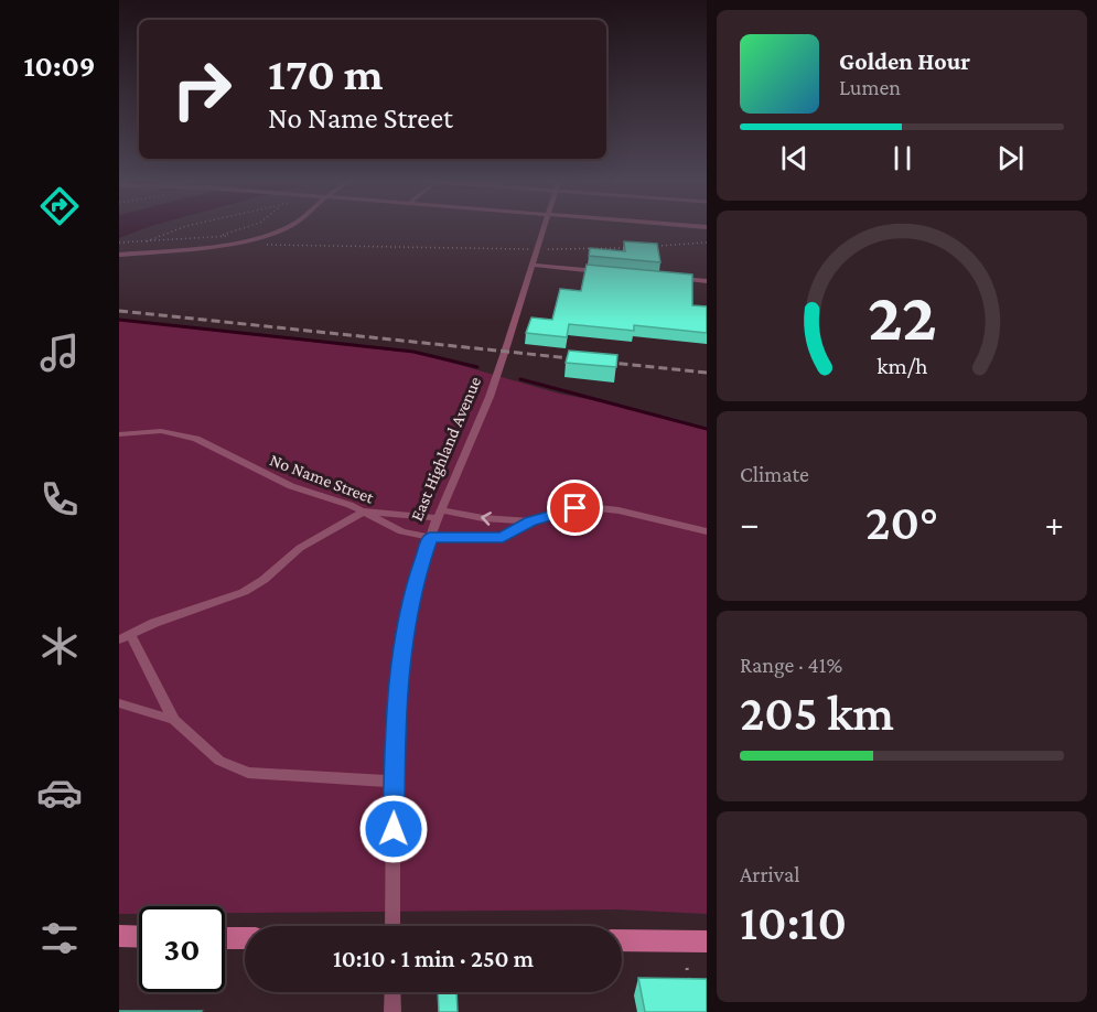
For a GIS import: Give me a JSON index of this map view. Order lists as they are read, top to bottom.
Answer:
{
  "streets": {
    "street": ["East Highland Avenue", "No Name Street"]
  },
  "crossings": [
    ["East Highland Avenue", "No Name Street"]
  ],
  "page": {
    "tabs": "10:09",
    "turn": ["170 m", "No Name Street"],
    "song": ["Golden Hour", "Lumen"],
    "tile": [
      "Climate",
      ["Range · 41%", "205 km"],
      ["Arrival", "10:10"]
    ],
    "heat": ["−", "20°", "+"],
    "limit": "30",
    "trip": "10:10 · 1 min · 250 m",
    "gauge": ["22", "km/h"]
  }
}
